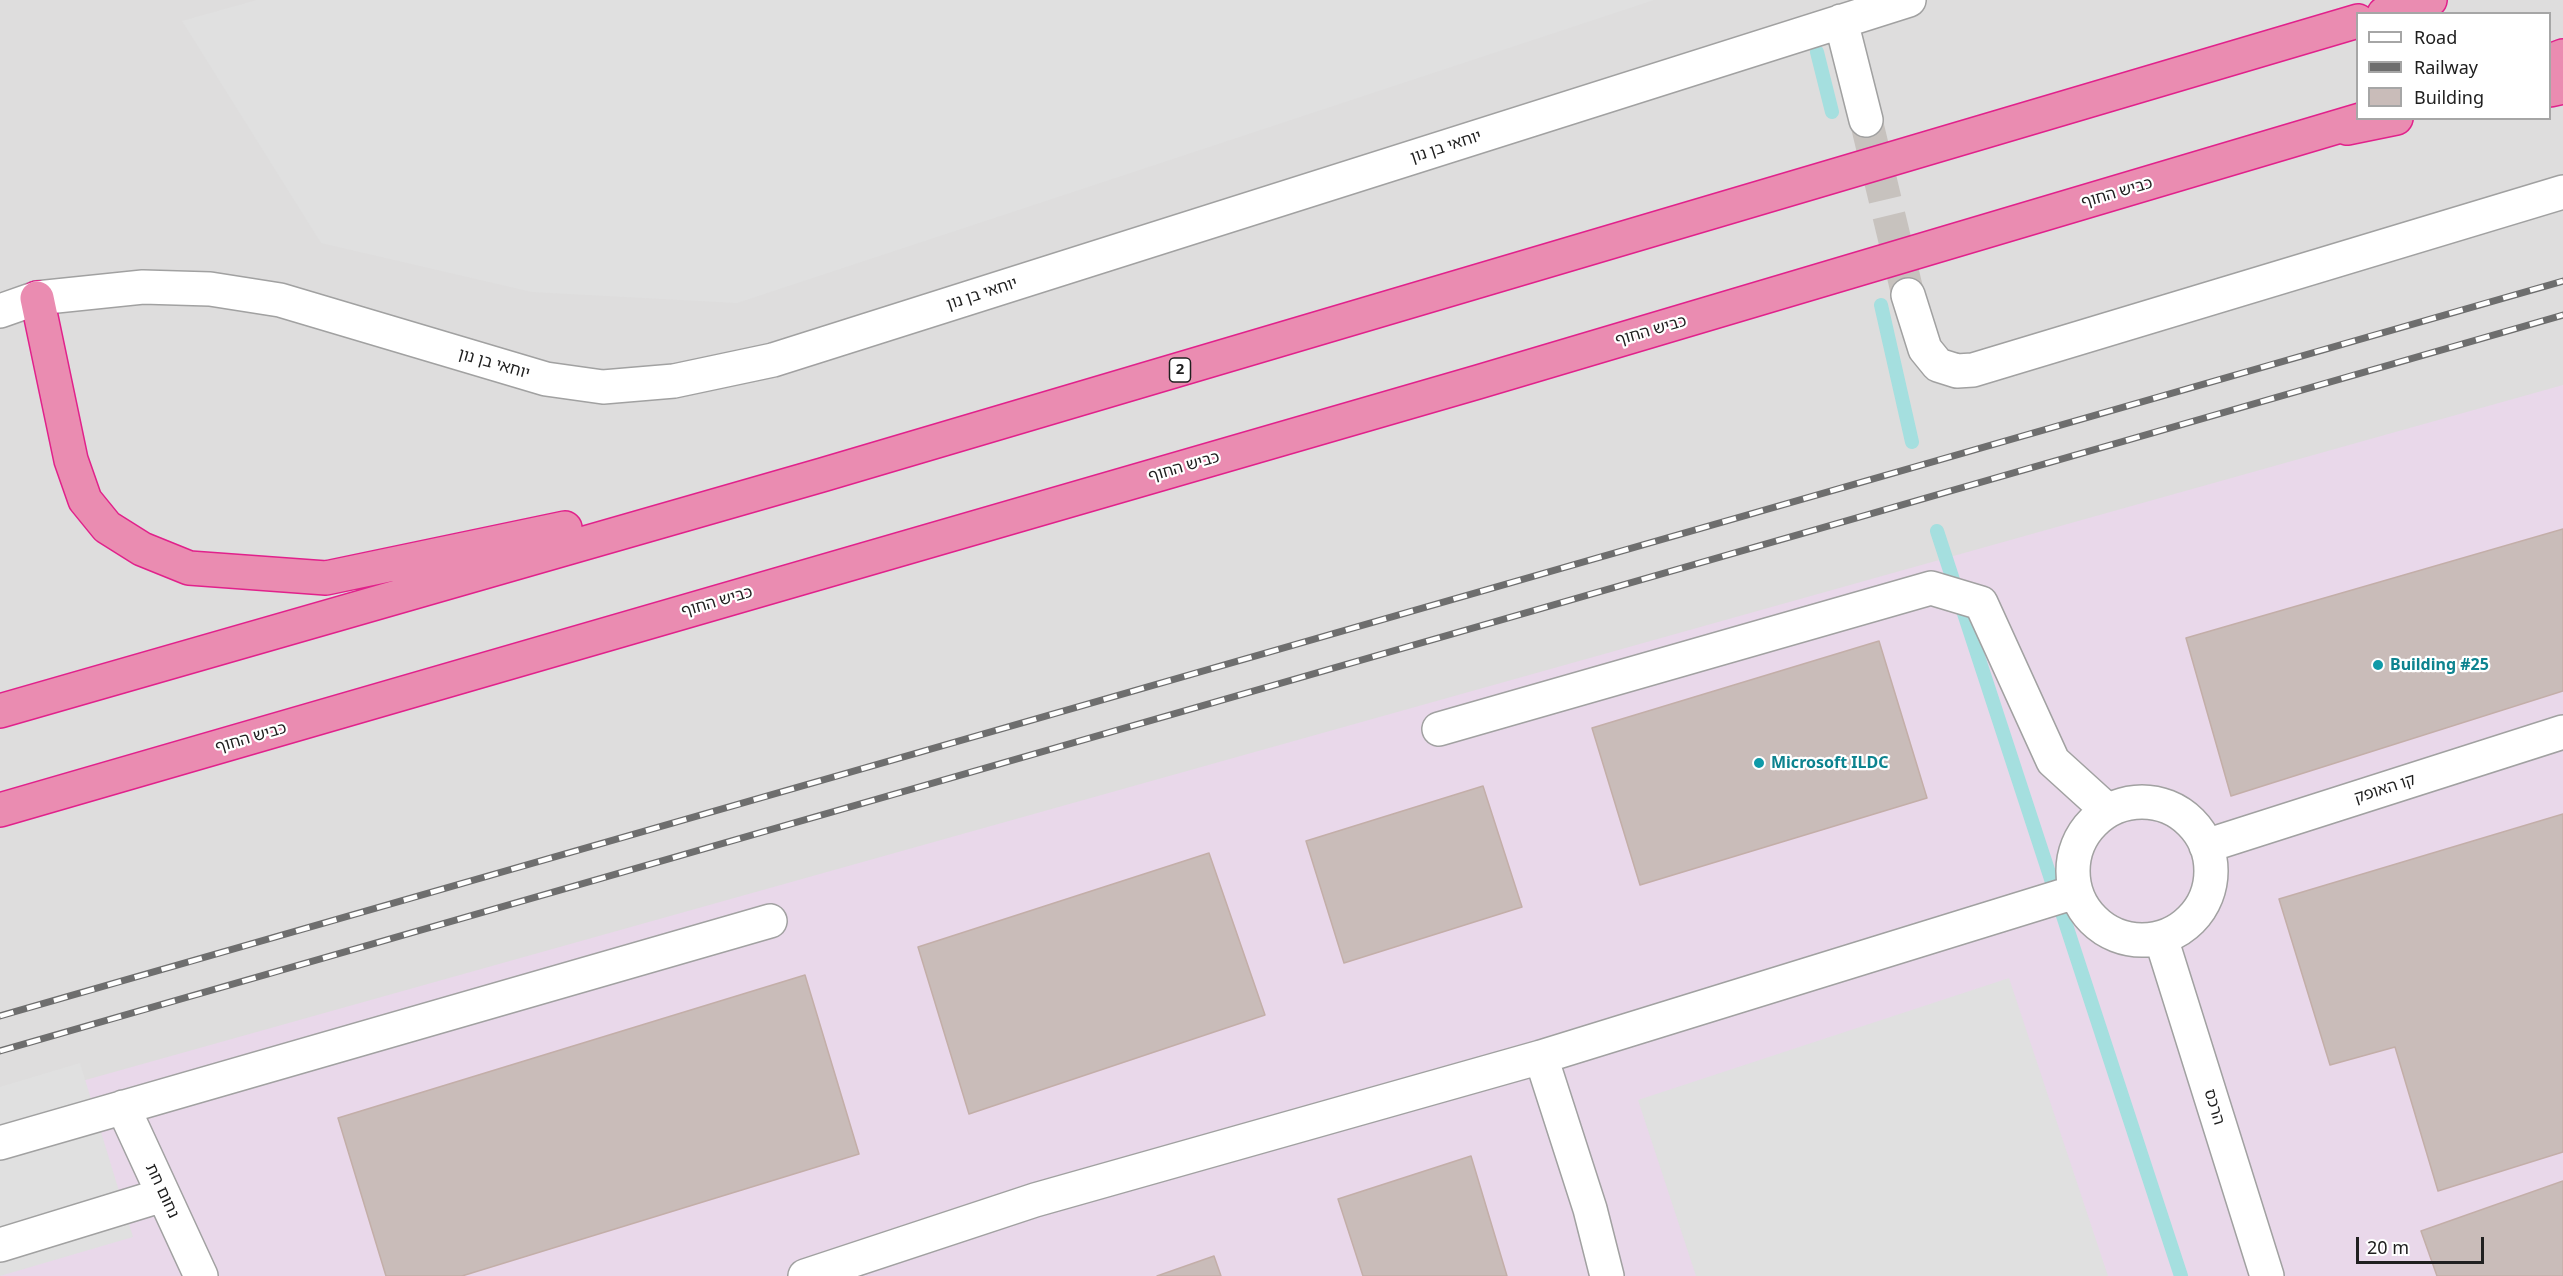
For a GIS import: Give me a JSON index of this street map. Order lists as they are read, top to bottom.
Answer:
{
  "streets": {
    "highway": ["כביש החוף", "2"],
    "street": [
      "יוחאי בן נון",
      "קו האופק",
      "הרכס",
      "נחום חת"
    ]
  },
  "crossings": [
    ["קו האופק", "הרכס"]
  ],
  "places": ["Building #25", "Microsoft ILDC"],
  "legend": ["Road", "Railway", "Building"],
  "scale_bar": "20 m"
}
